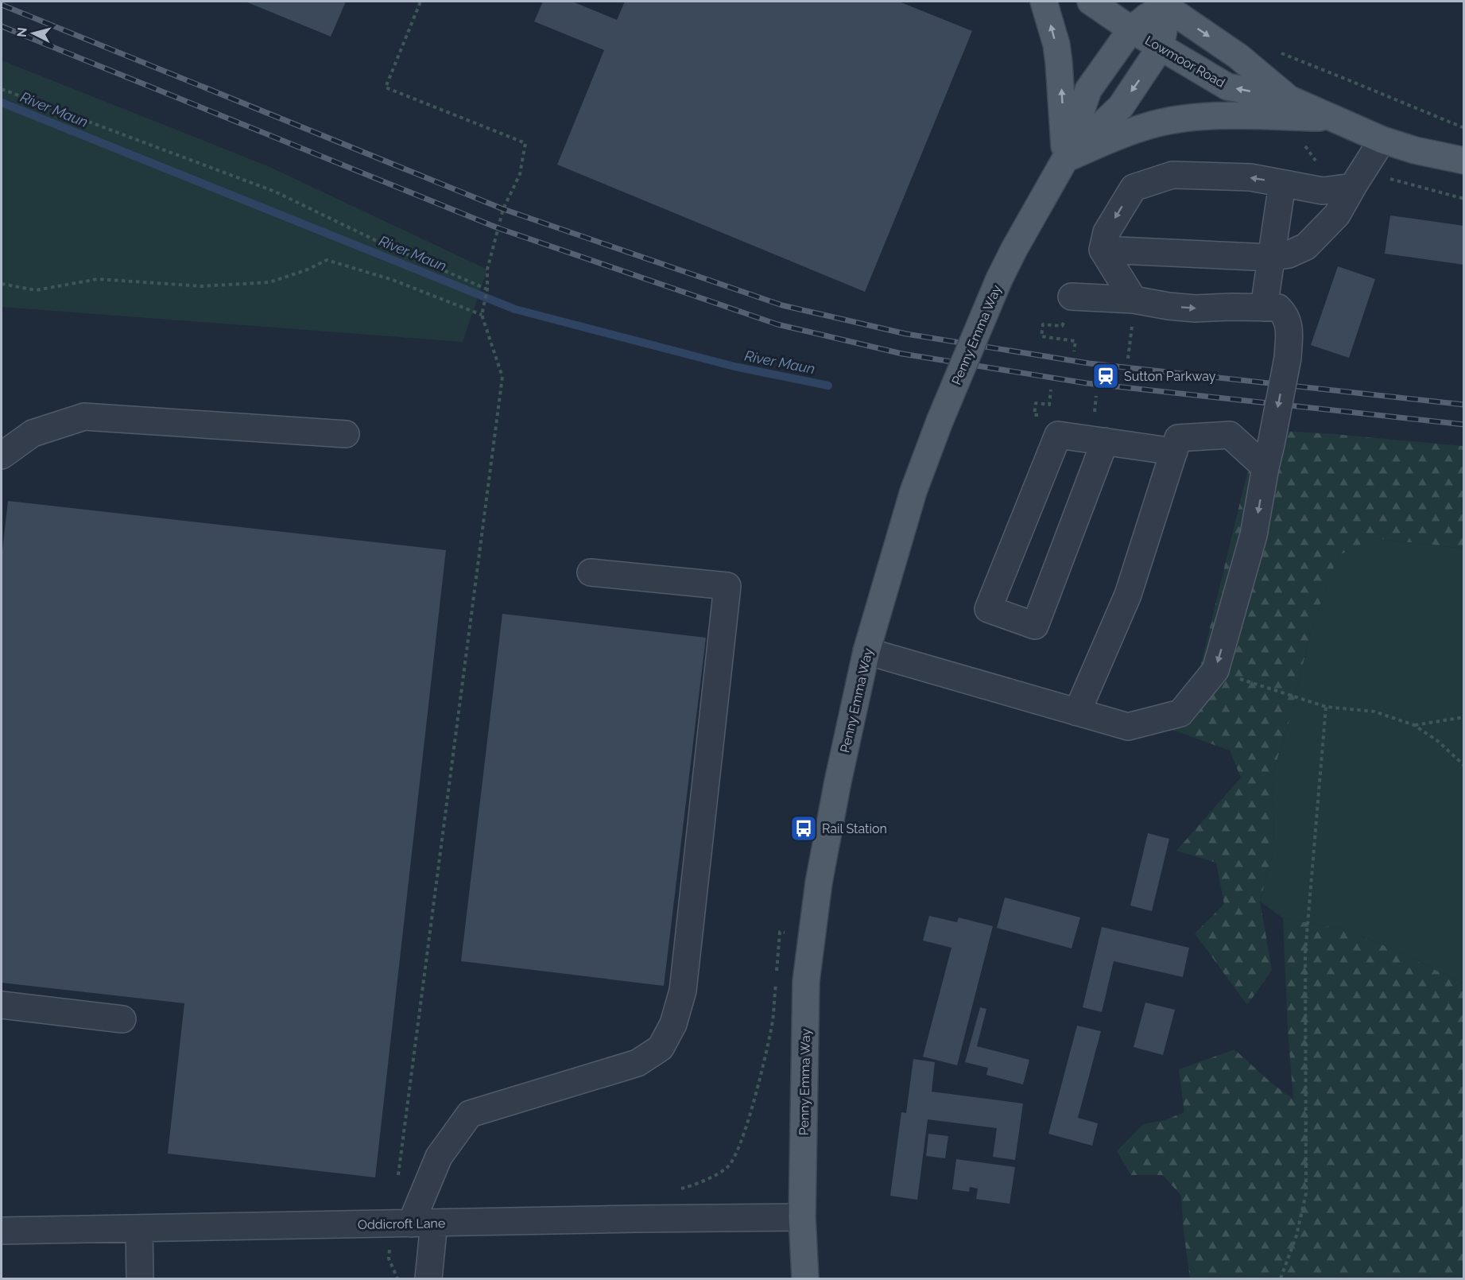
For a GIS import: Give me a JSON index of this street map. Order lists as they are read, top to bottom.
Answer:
{
  "streets": {
    "main road": ["Lowmoor Road", "Penny Emma Way"],
    "street": ["Oddicroft Lane"]
  },
  "crossings": [
    ["Lowmoor Road", "Penny Emma Way"],
    ["Penny Emma Way", "Oddicroft Lane"]
  ],
  "water": ["River Maun"],
  "places": {
    "station": ["Sutton Parkway"],
    "bus stop": ["Rail Station"]
  },
  "north": "left"
}
